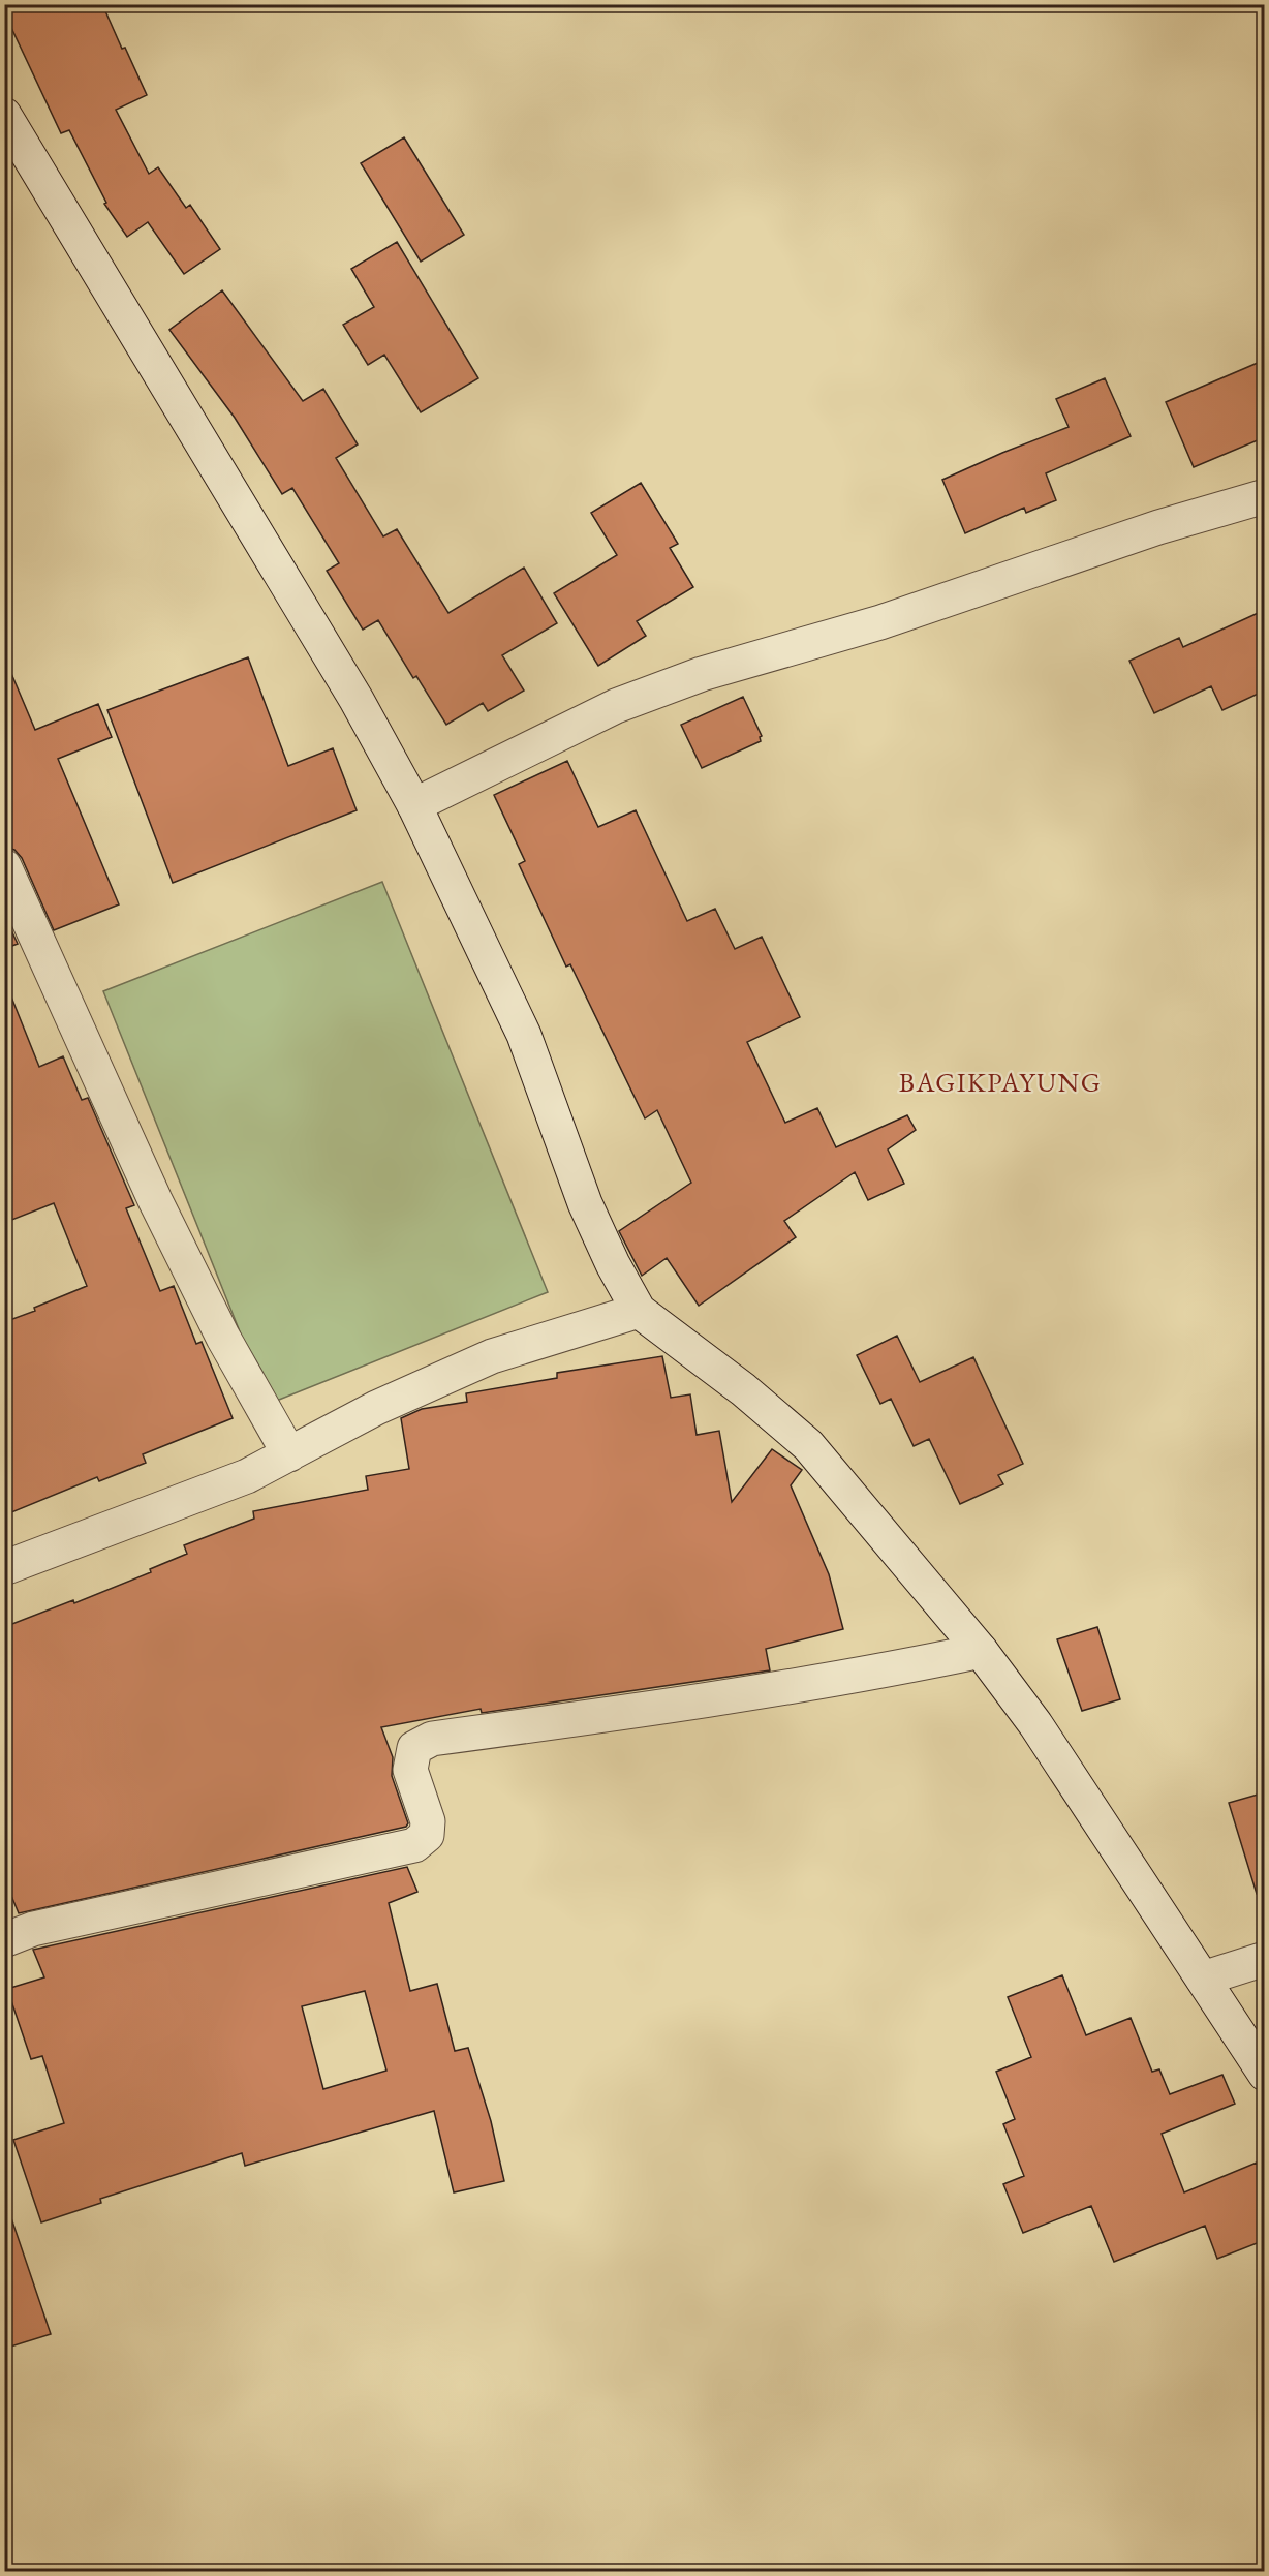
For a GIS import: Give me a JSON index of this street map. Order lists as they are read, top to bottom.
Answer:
{
  "districts": ["BAGIKPAYUNG"]
}
